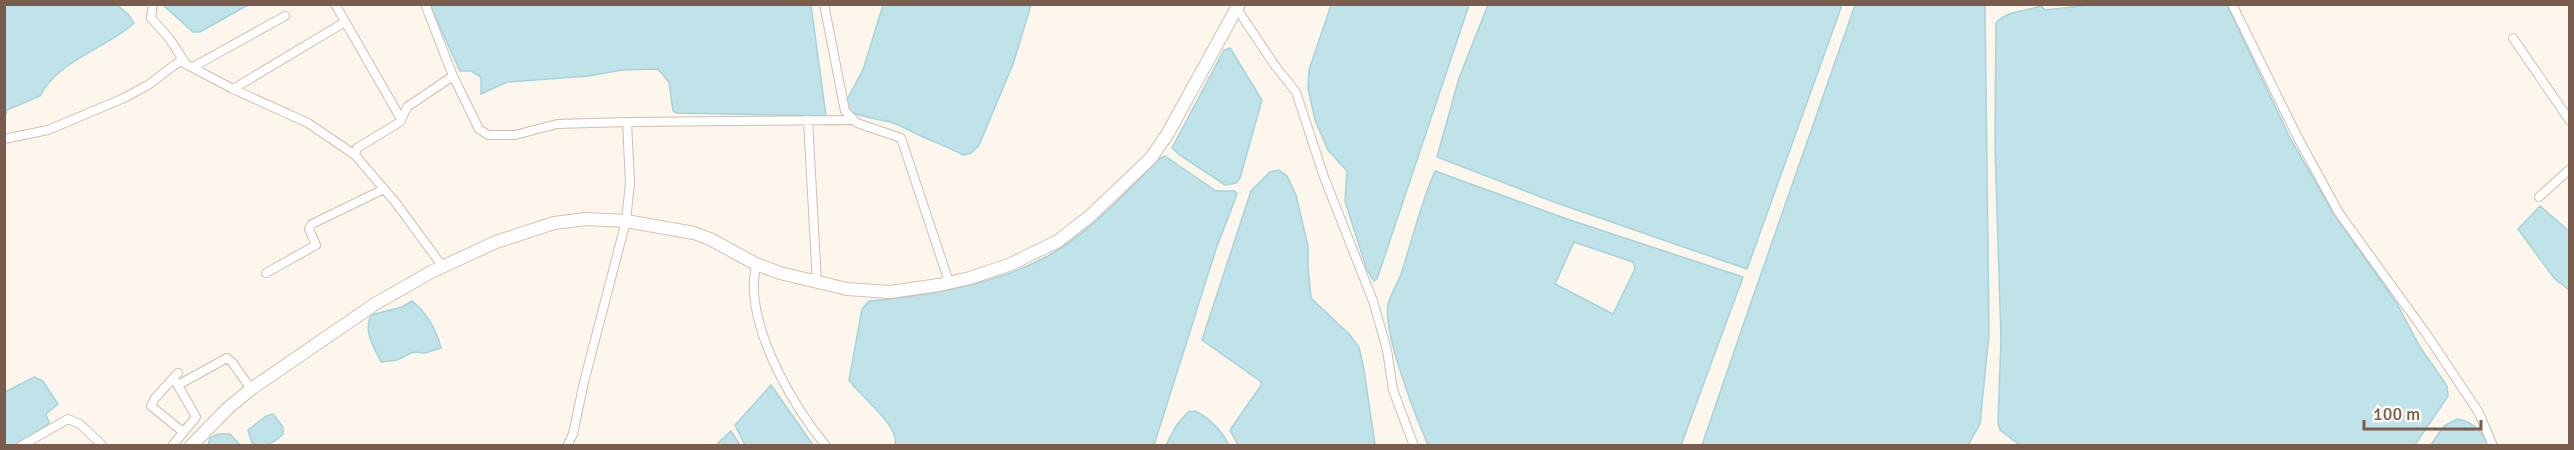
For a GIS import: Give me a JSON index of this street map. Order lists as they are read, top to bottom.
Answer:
{
  "scale_bar": "100 m"
}
